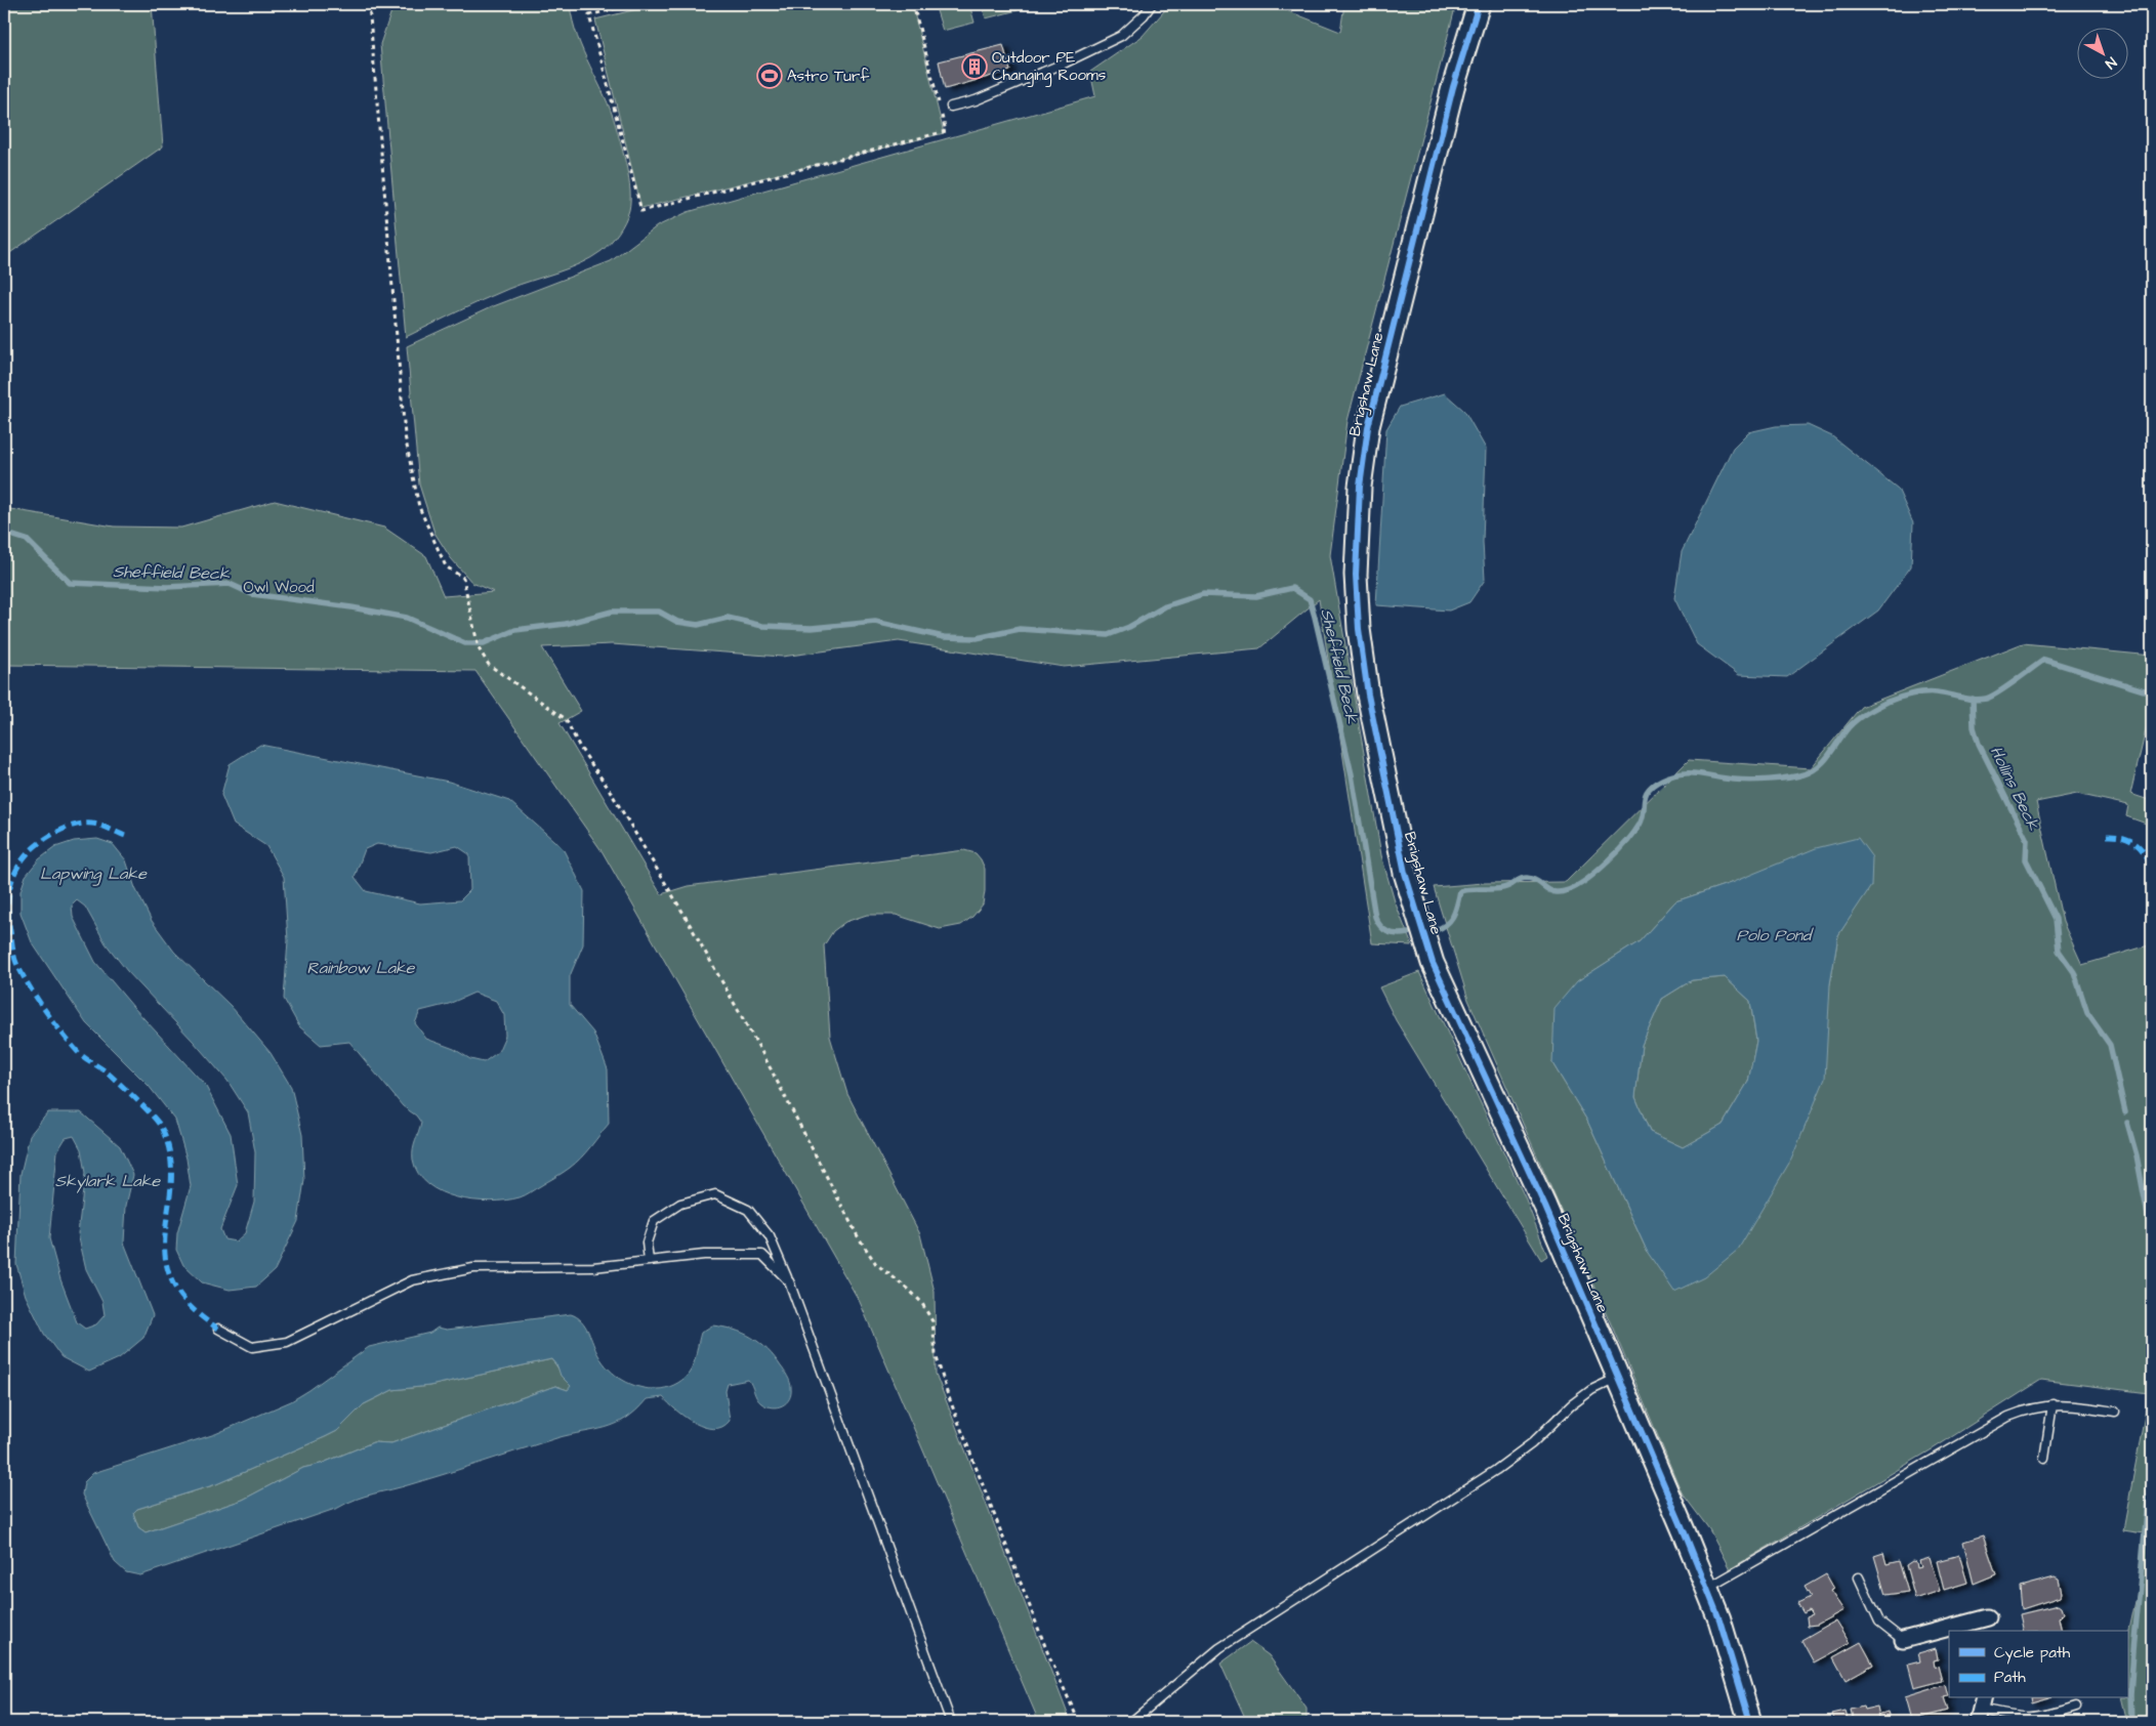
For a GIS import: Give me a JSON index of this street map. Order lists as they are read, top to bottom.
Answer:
{
  "streets": {
    "street": ["Brigshaw Lane"]
  },
  "water": [
    "Sheffield Beck",
    "Hollins Beck",
    "Lapwing Lake",
    "Polo Pond",
    "Rainbow Lake",
    "Skylark Lake"
  ],
  "parks": ["Owl Wood"],
  "places": {
    "building": ["Outdoor PE Changing Rooms"],
    "sports": ["Astro Turf"]
  },
  "legend": ["Cycle path", "Path"],
  "north": "bottom right"
}
